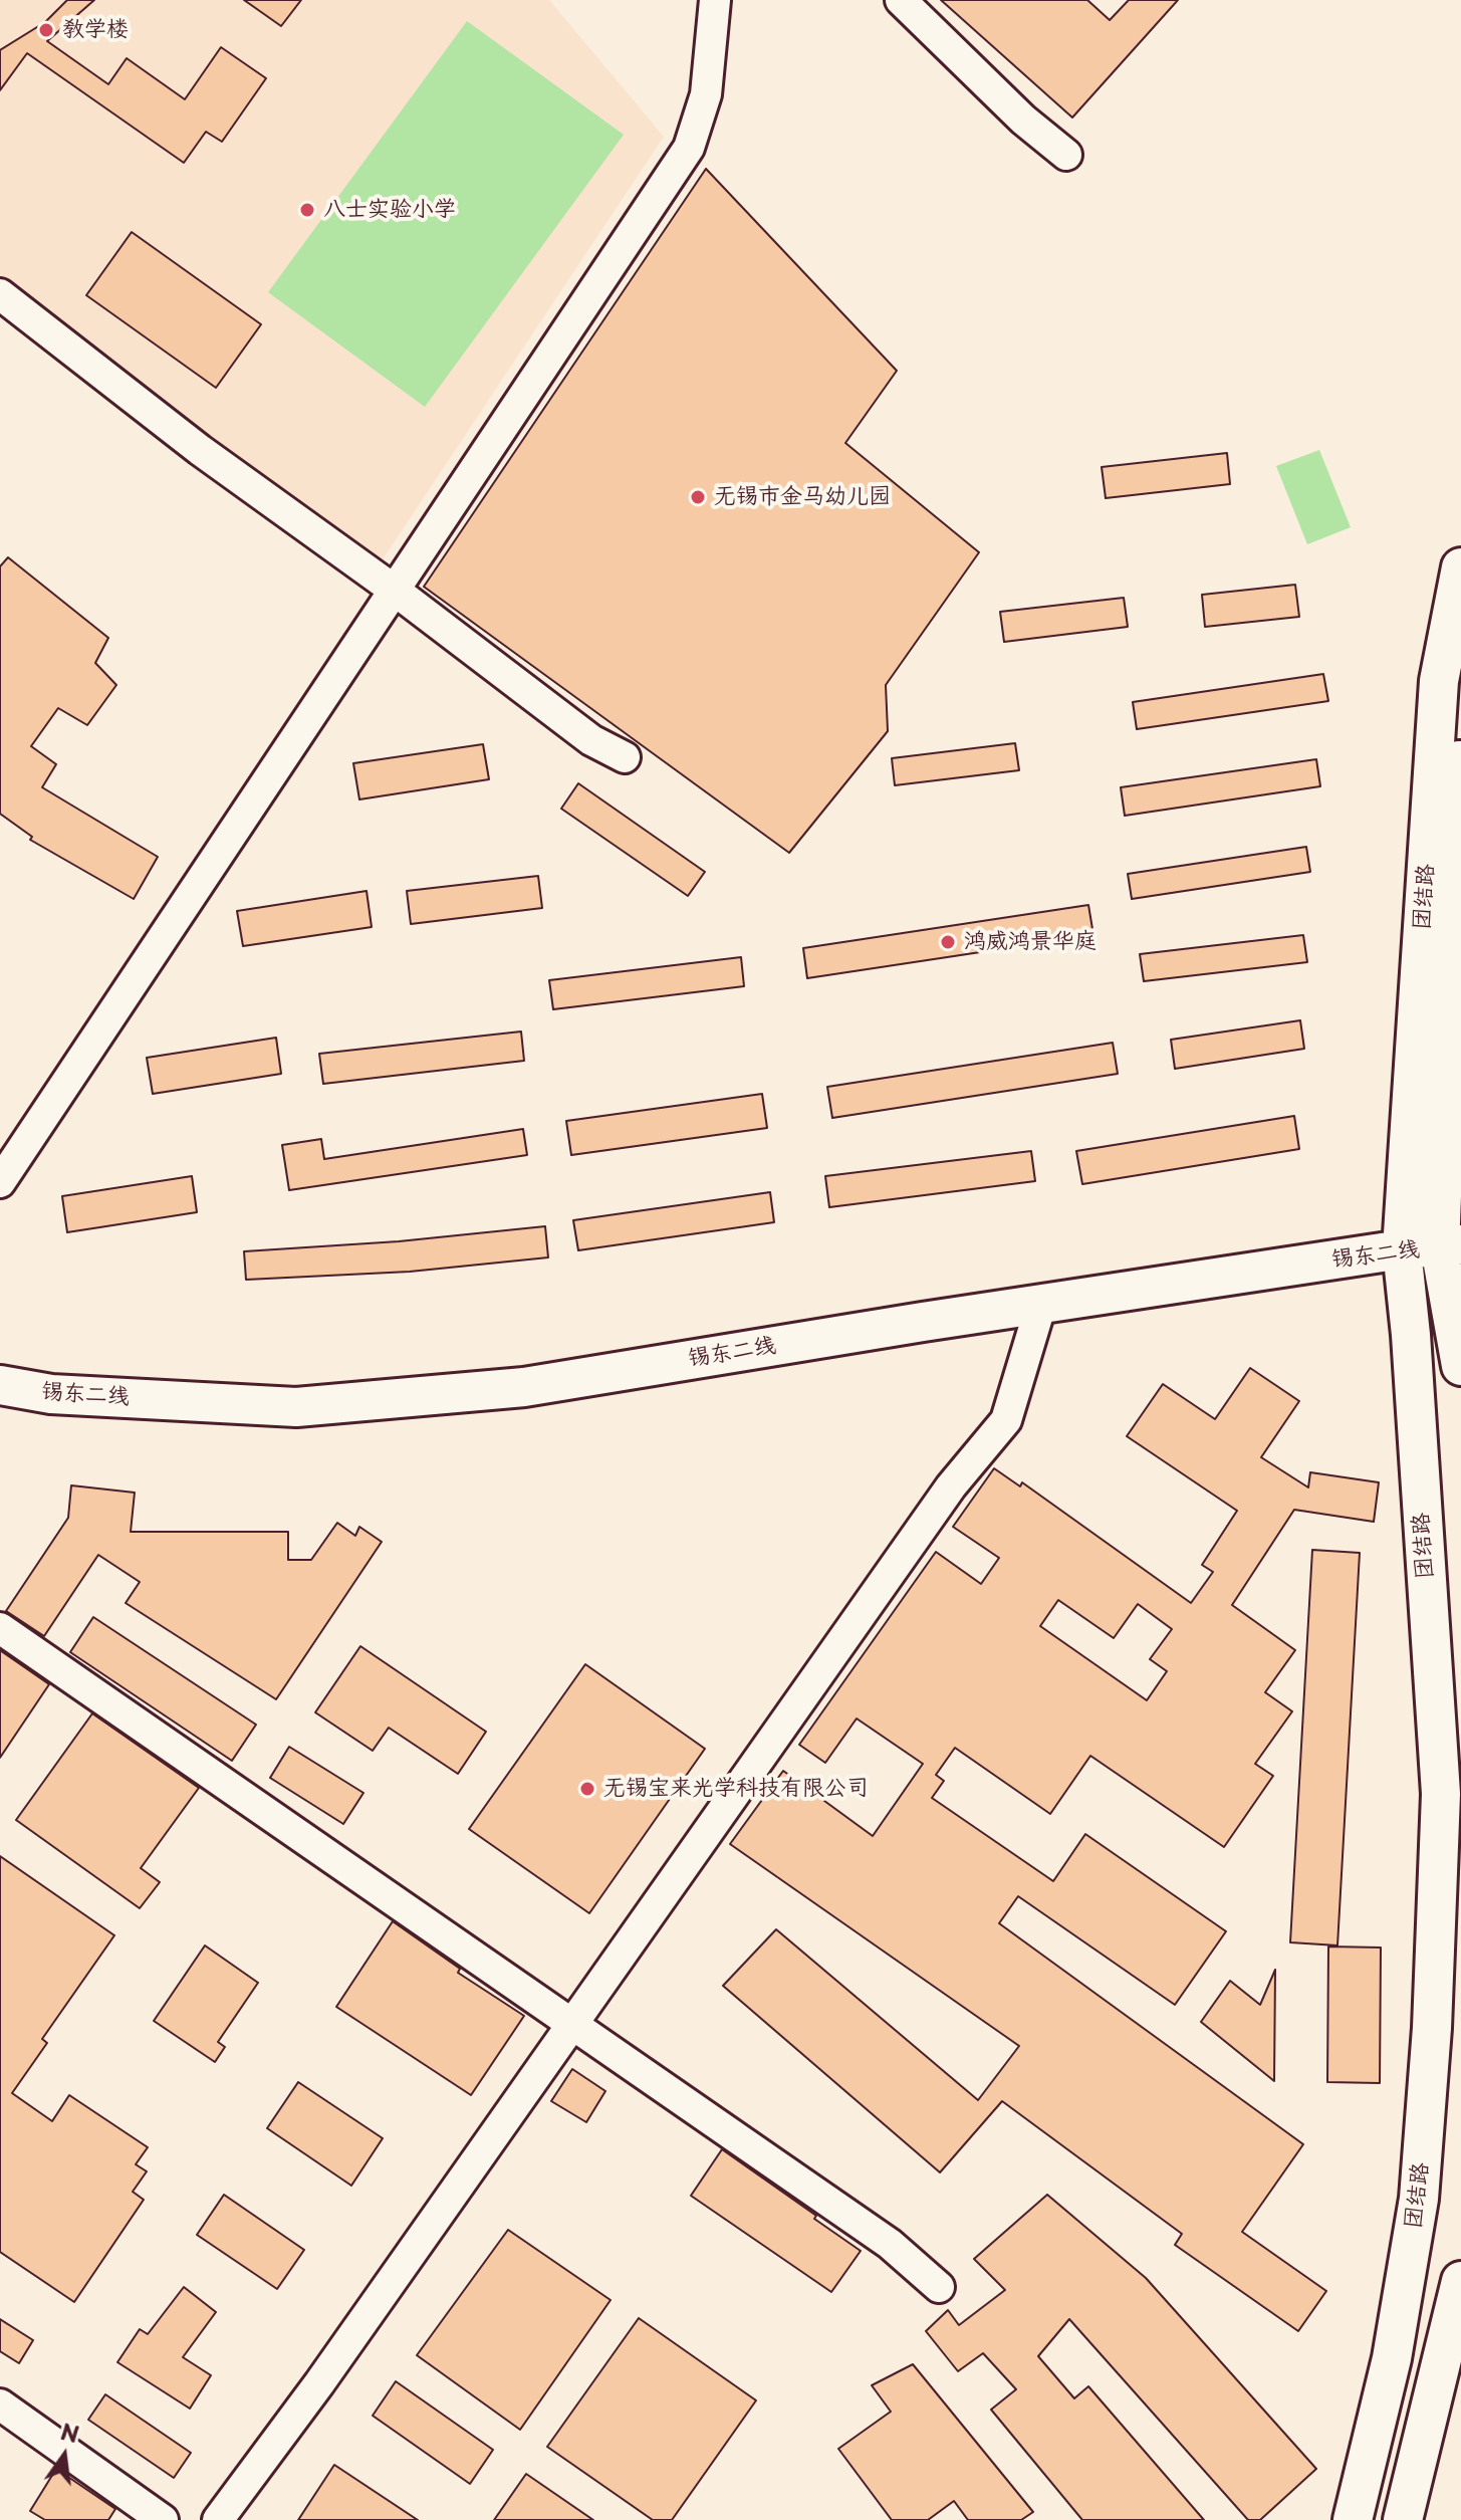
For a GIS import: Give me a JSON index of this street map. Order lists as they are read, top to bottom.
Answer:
{
  "streets": {
    "main road": ["团结路", "锡东二线"]
  },
  "crossings": [
    ["团结路", "锡东二线"]
  ],
  "places": [
    "教学楼",
    "八士实验小学",
    "无锡市金马幼儿园",
    "鸿威鸿景华庭",
    "无锡宝来光学科技有限公司"
  ],
  "north": "top"
}
